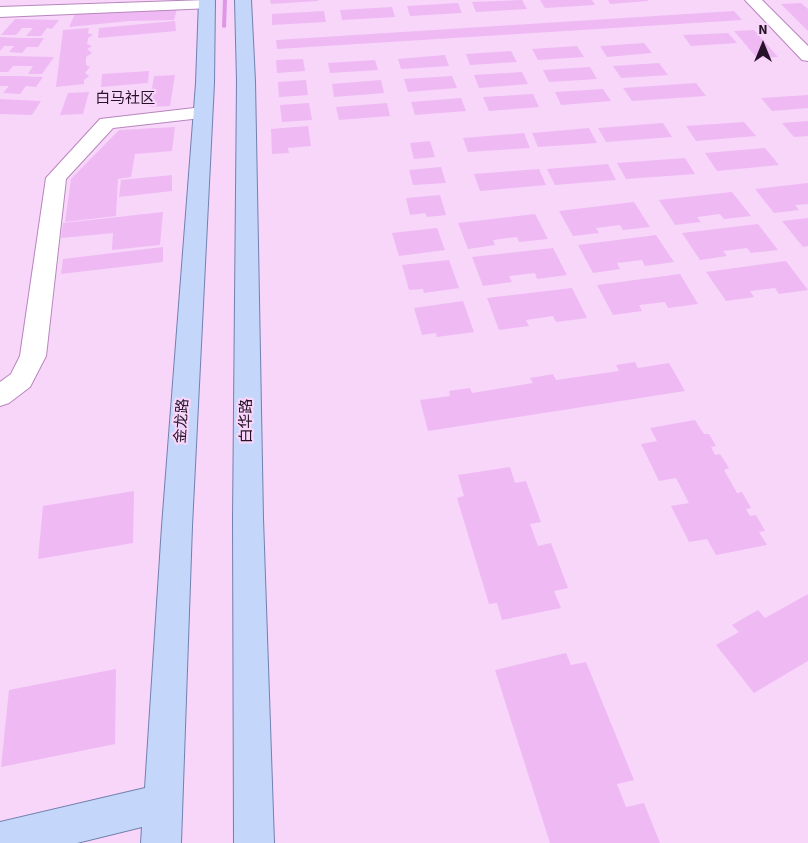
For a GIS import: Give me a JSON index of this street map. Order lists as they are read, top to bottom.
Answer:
{
  "streets": {
    "main road": ["金龙路", "白华路"]
  },
  "districts": ["白马社区"],
  "north": "top"
}
